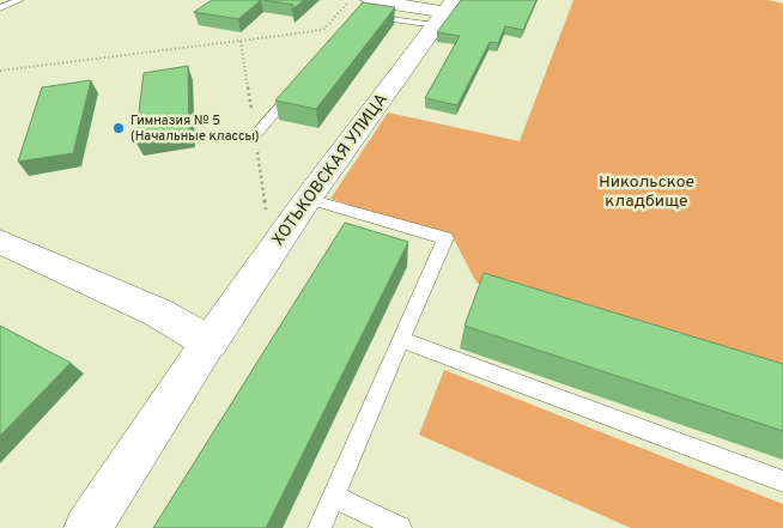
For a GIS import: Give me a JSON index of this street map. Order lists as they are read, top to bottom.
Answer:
{
  "streets": {
    "street": ["ХОТЬКОВСКАЯ УЛИЦА"]
  },
  "parks": ["Никольское кладбище"],
  "places": ["Гимназия № 5 (Начальные классы)"]
}
